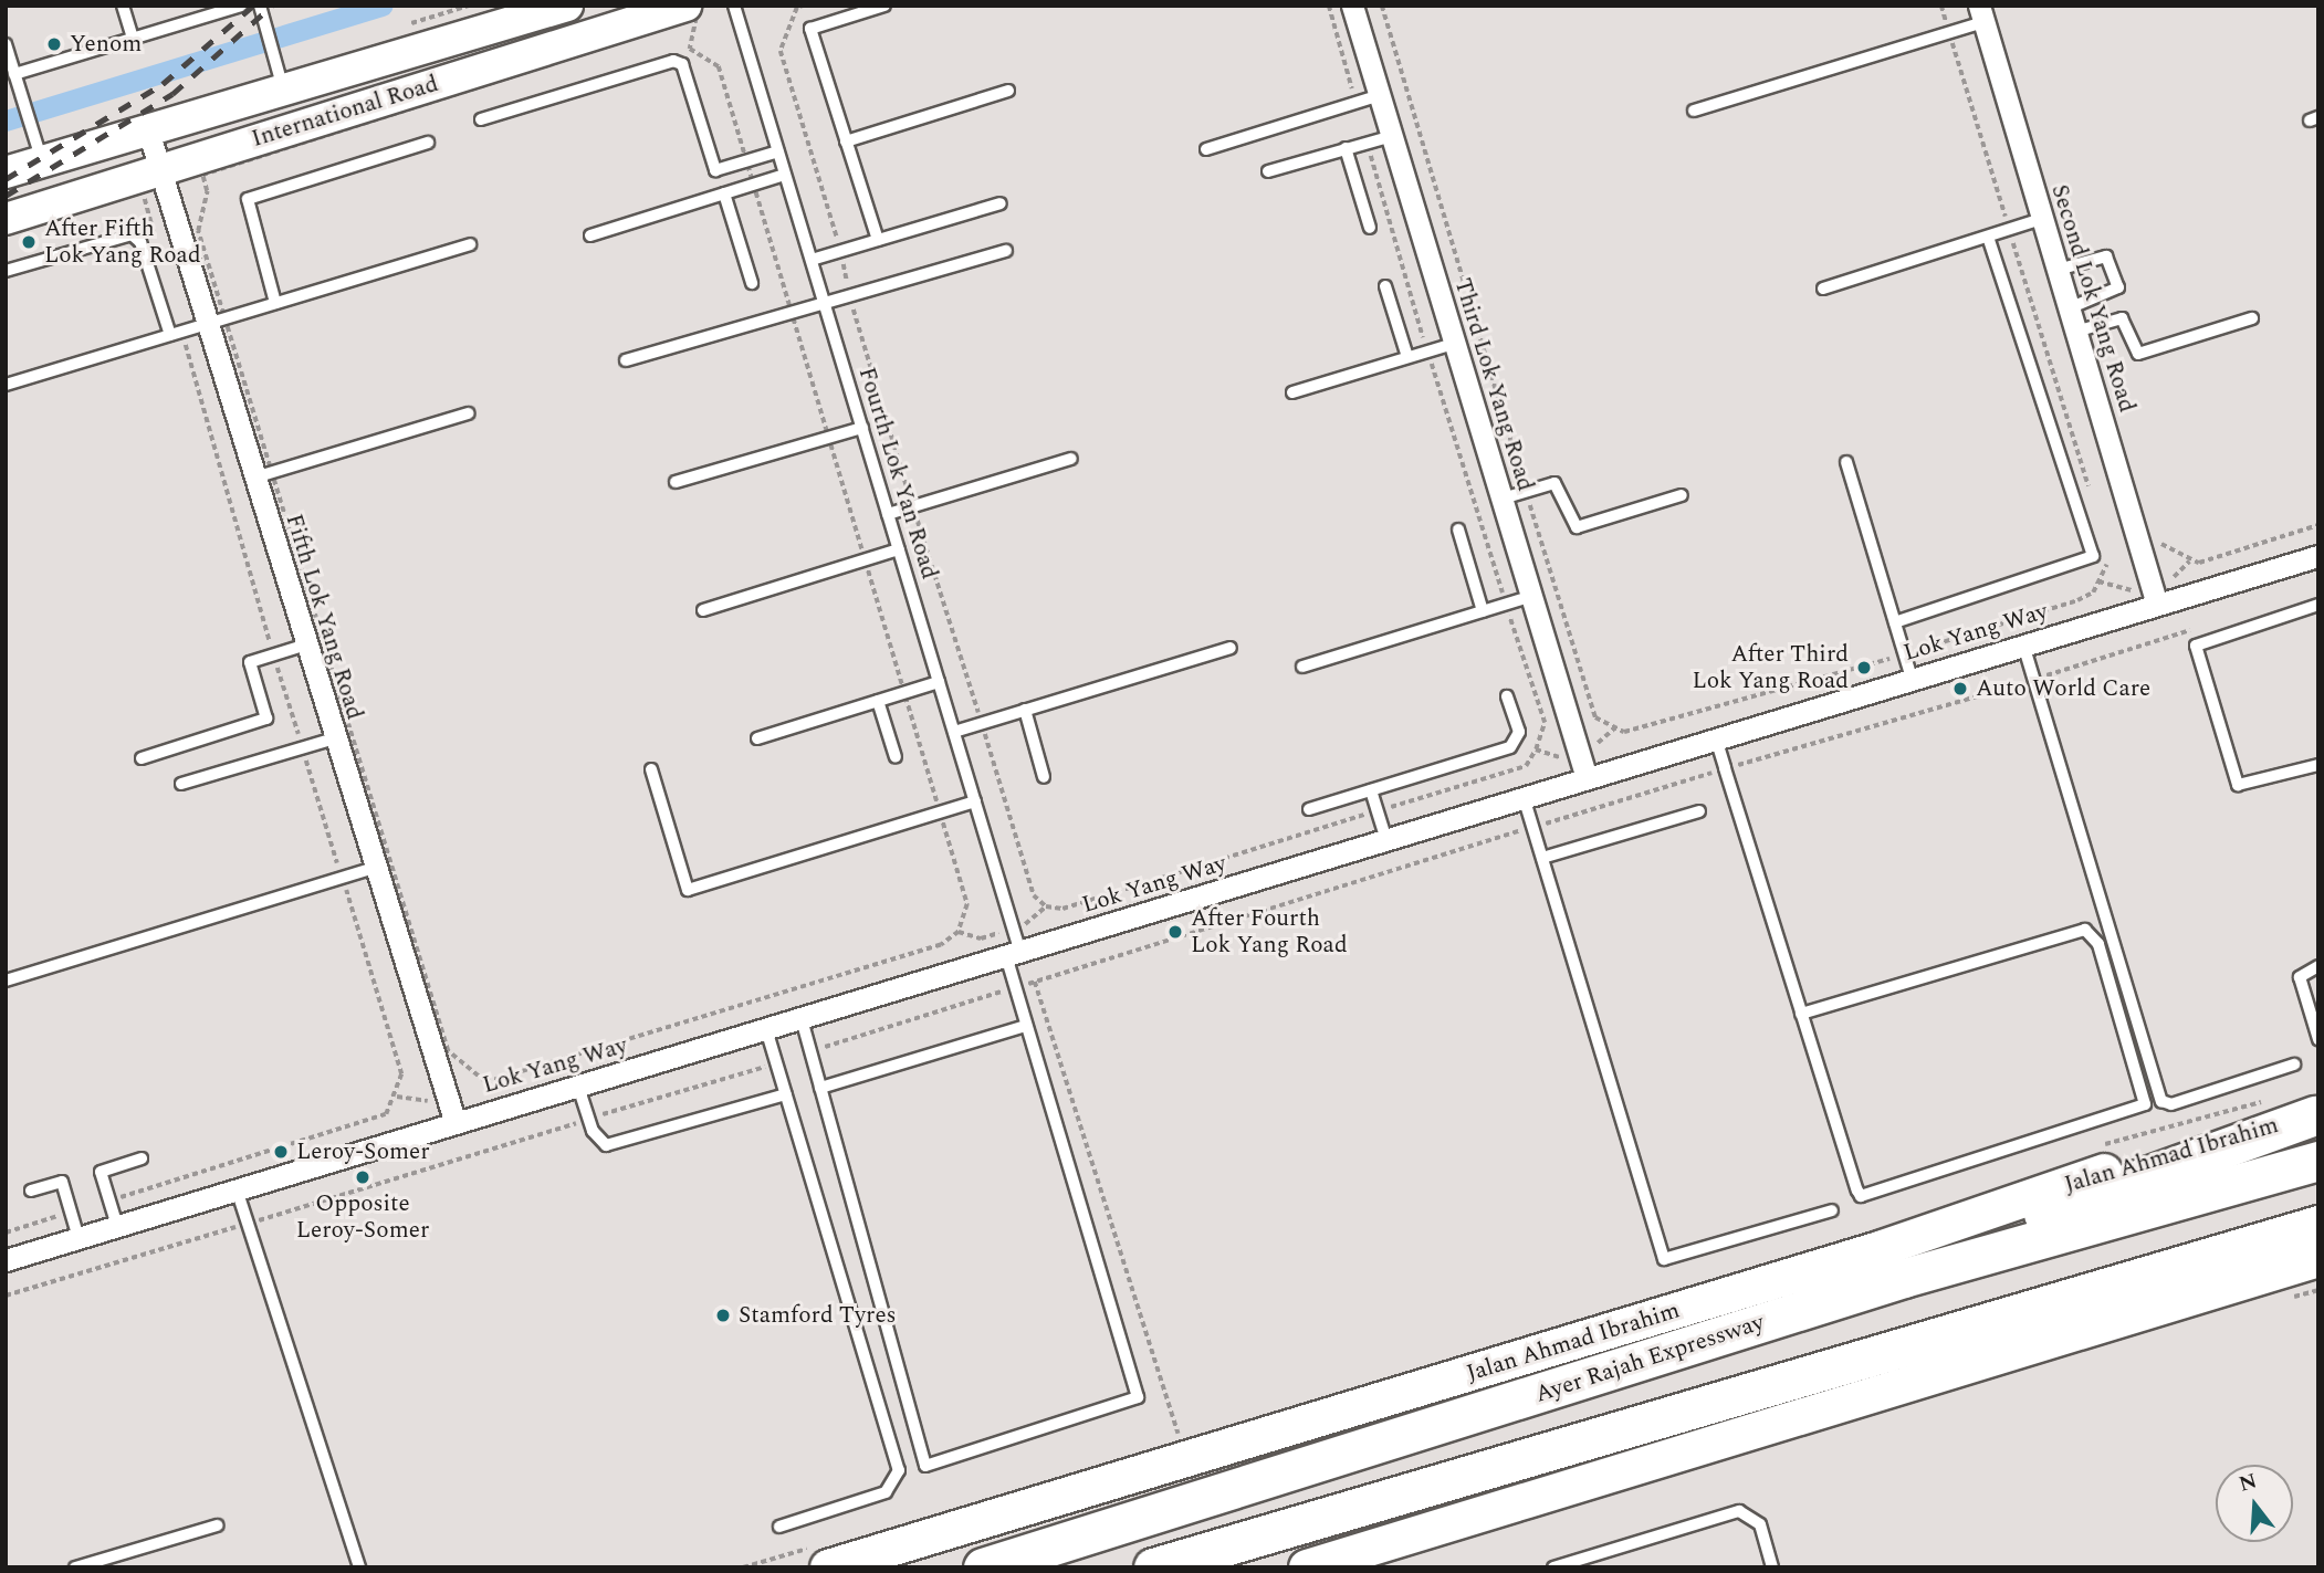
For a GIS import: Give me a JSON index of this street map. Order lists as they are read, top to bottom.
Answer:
{
  "streets": {
    "highway": ["Ayer Rajah Expressway"],
    "main road": ["International Road", "Jalan Ahmad Ibrahim"],
    "street": [
      "Second Lok Yang Road",
      "Third Lok Yang Road",
      "Fifth Lok Yang Road",
      "Lok Yang Way"
    ],
    "lane": ["Fourth Lok Yan Road"]
  },
  "crossings": [
    ["International Road", "Fifth Lok Yang Road"],
    ["Second Lok Yang Road", "Lok Yang Way"],
    ["Third Lok Yang Road", "Lok Yang Way"],
    ["Fourth Lok Yan Road", "Lok Yang Way"],
    ["Fifth Lok Yang Road", "Lok Yang Way"]
  ],
  "places": [
    "Yenom",
    "After Fifth Lok Yang Road",
    "After Third Lok Yang Road",
    "Auto World Care",
    "After Fourth Lok Yang Road",
    "Leroy-Somer",
    "Opposite Leroy-Somer",
    "Stamford Tyres"
  ],
  "north": "top"
}
